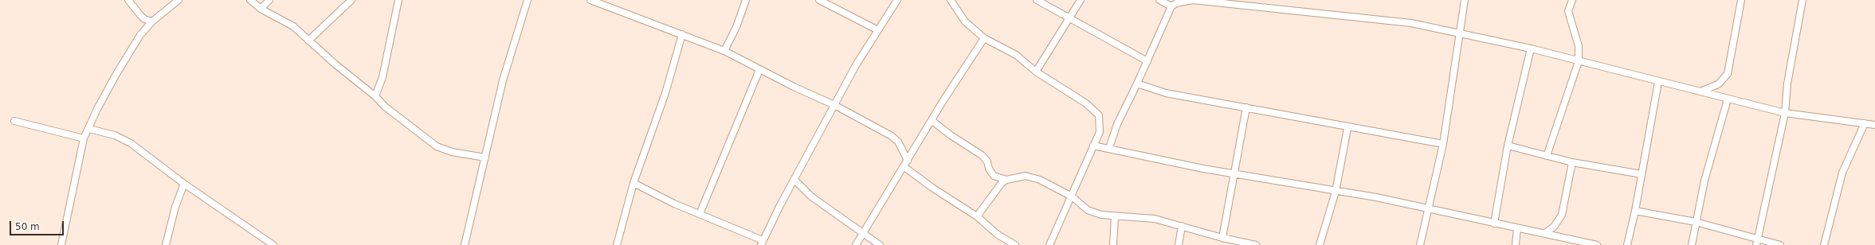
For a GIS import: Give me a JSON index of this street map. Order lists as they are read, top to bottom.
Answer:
{
  "scale_bar": "50 m"
}
